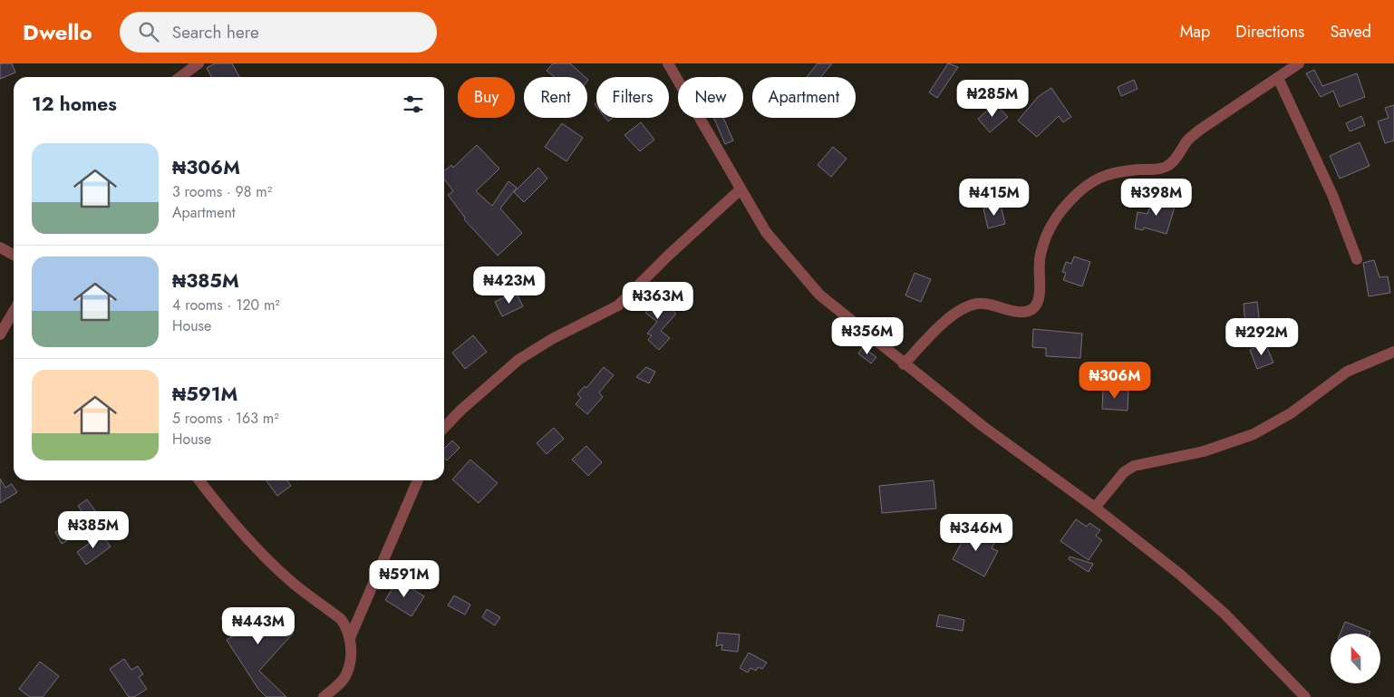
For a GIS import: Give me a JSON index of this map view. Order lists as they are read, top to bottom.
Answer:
{
  "north": "top",
  "page": {
    "header": "Dwello",
    "search": "Search here",
    "nav": ["Map", "Directions", "Saved"],
    "chip": [
      "Buy",
      "Rent",
      "Filters",
      "New",
      "Apartment"
    ],
    "heading": "12 homes",
    "price": [
      "₦285M",
      "₦415M",
      "₦398M",
      "₦423M",
      "₦363M",
      "₦356M",
      "₦292M",
      "₦306M",
      "₦385M",
      "₦346M",
      "₦591M",
      "₦443M"
    ],
    "list": [
      {
        "name": "₦306M",
        "note": "3 rooms · 98 m² · Apartment"
      },
      {
        "name": "₦385M",
        "note": "4 rooms · 120 m² · House"
      },
      {
        "name": "₦591M",
        "note": "5 rooms · 163 m² · House"
      }
    ]
  }
}
